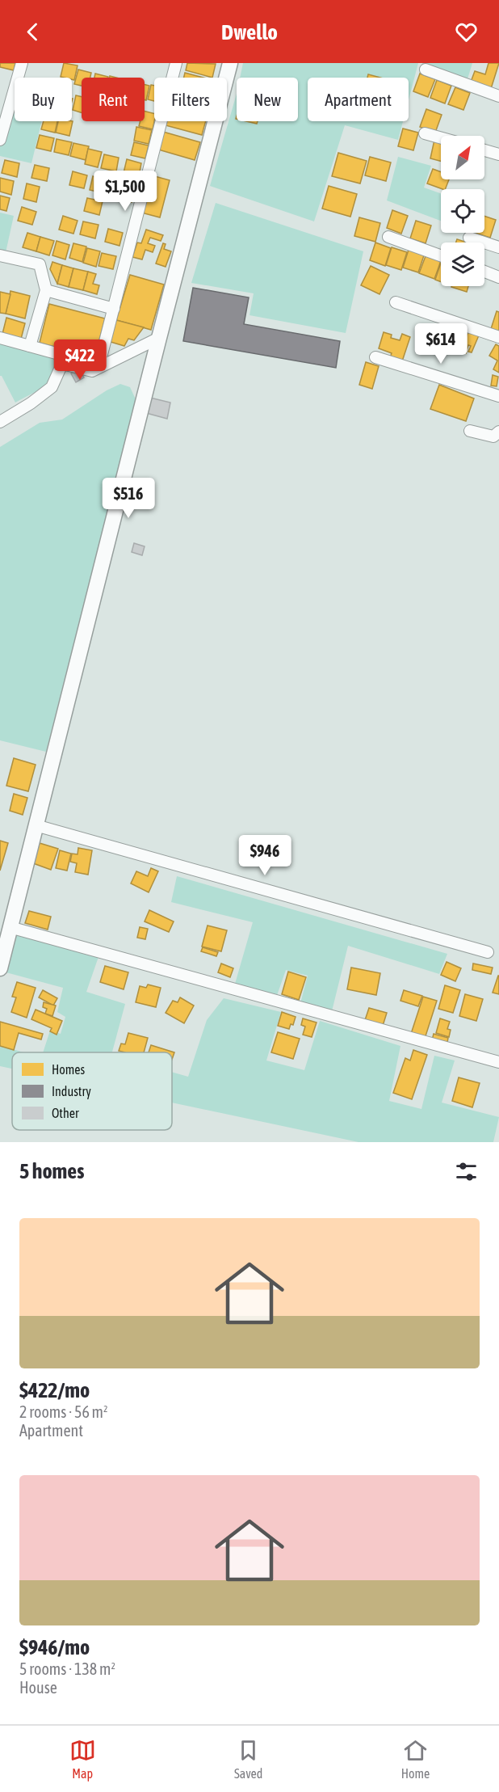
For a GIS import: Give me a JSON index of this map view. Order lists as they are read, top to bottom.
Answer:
{
  "legend": ["Homes", "Industry", "Other"],
  "north": "top right",
  "page": {
    "header": "Dwello",
    "chip": [
      "Buy",
      "Rent",
      "Filters",
      "New",
      "Apartment"
    ],
    "price": [
      "$1,500",
      "$614",
      "$422",
      "$516",
      "$946"
    ],
    "heading": "5 homes",
    "list": [
      {
        "name": "$422/mo",
        "note": "2 rooms · 56 m² · Apartment"
      },
      {
        "name": "$946/mo",
        "note": "5 rooms · 138 m² · House"
      }
    ],
    "tabs": ["Map", "Saved", "Home"]
  }
}
